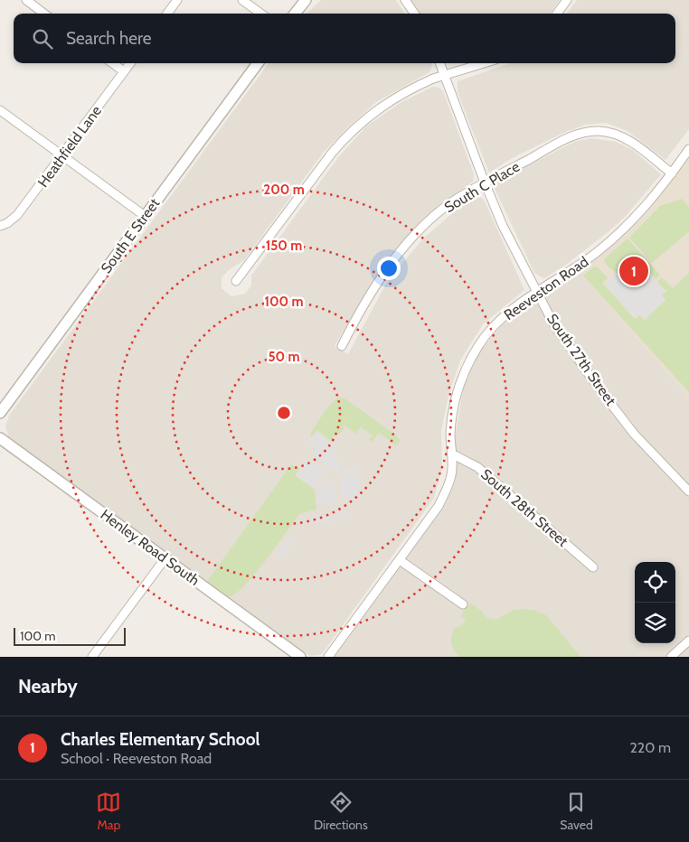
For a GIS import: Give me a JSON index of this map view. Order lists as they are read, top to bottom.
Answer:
{
  "streets": {
    "street": [
      "Heathfield Lane",
      "South C Place",
      "South E Street",
      "Reeveston Road",
      "South 27th Street",
      "South 28th Street",
      "Henley Road South"
    ]
  },
  "crossings": [
    ["South C Place", "Reeveston Road"],
    ["South C Place", "South 27th Street"],
    ["Reeveston Road", "South 27th Street"],
    ["Reeveston Road", "South 28th Street"]
  ],
  "scale_bar": "100 m",
  "page": {
    "search": "Search here",
    "pins": "1",
    "scale": "100 m",
    "heading": "Nearby",
    "list": [
      {
        "mark": "1",
        "name": "Charles Elementary School",
        "note": "School · Reeveston Road",
        "value": "220 m"
      }
    ],
    "nav": ["Map", "Directions", "Saved"]
  },
  "rings": [
    "200 m",
    "150 m",
    "100 m",
    "50 m"
  ]
}
